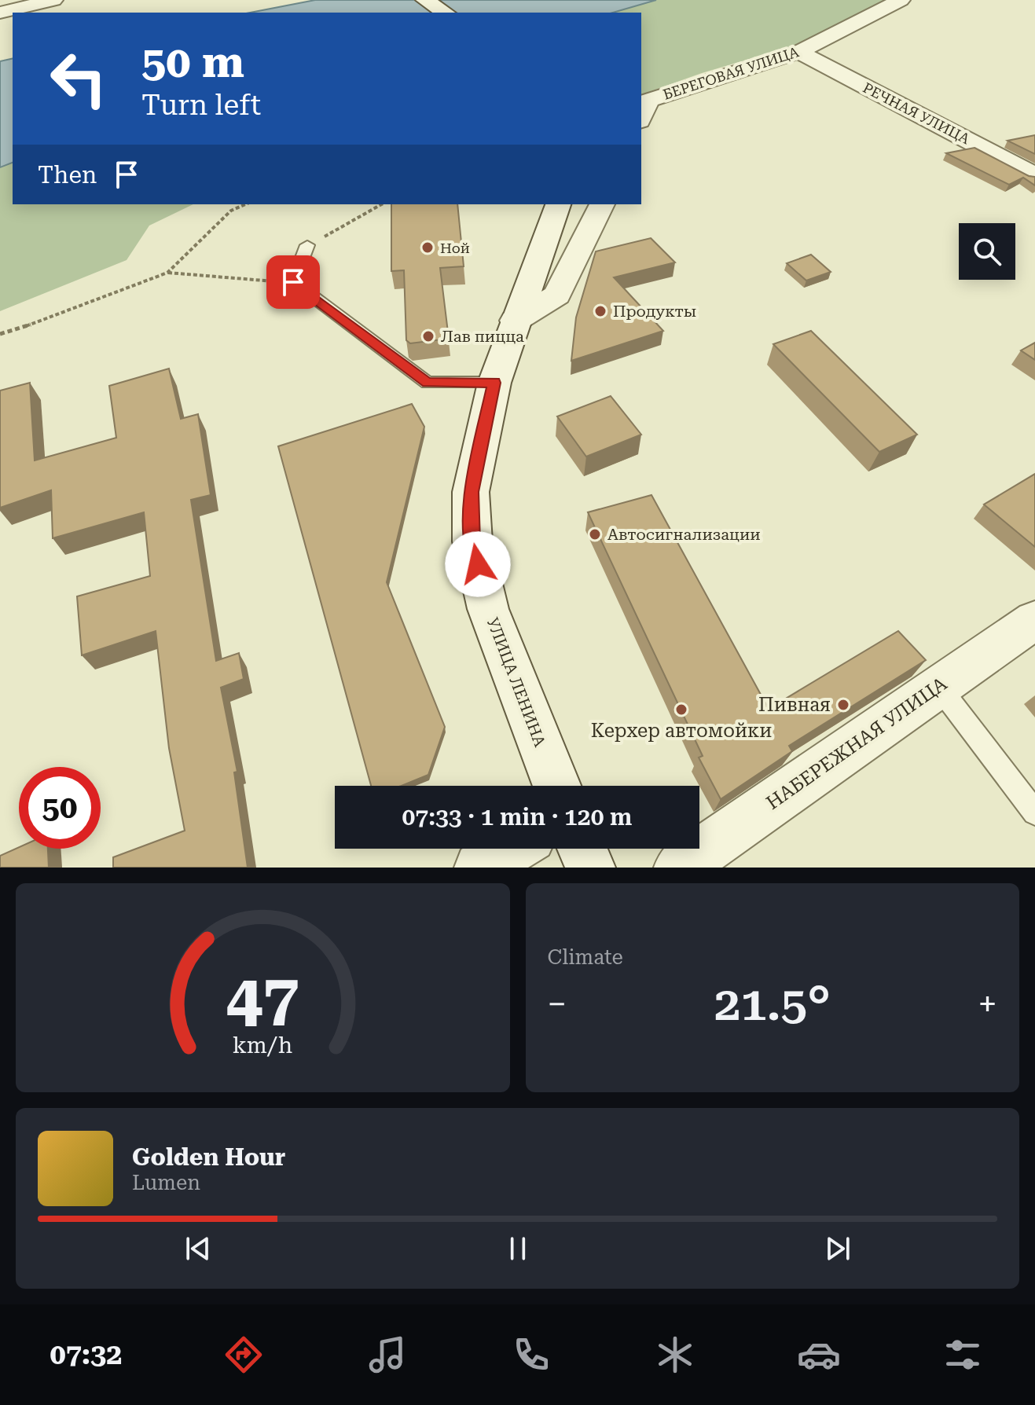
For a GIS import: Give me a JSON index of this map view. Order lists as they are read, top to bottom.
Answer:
{
  "streets": {
    "street": [
      "БЕРЕГОВАЯ УЛИЦА",
      "РЕЧНАЯ УЛИЦА",
      "УЛИЦА ЛЕНИНА",
      "НАБЕРЕЖНАЯ УЛИЦА"
    ]
  },
  "crossings": [
    ["БЕРЕГОВАЯ УЛИЦА", "РЕЧНАЯ УЛИЦА"]
  ],
  "places": [
    "Ной",
    "Продукты",
    "Лав пицца",
    "Автосигнализации",
    "Пивная",
    "Керхер автомойки"
  ],
  "page": {
    "turn": ["50 m", "Turn left"],
    "then": "Then",
    "limit": "50",
    "trip": "07:33 · 1 min · 120 m",
    "tile": "Climate",
    "heat": ["−", "21.5°", "+"],
    "song": ["Golden Hour", "Lumen"],
    "tabs": "07:32",
    "gauge": ["47", "km/h"]
  }
}
